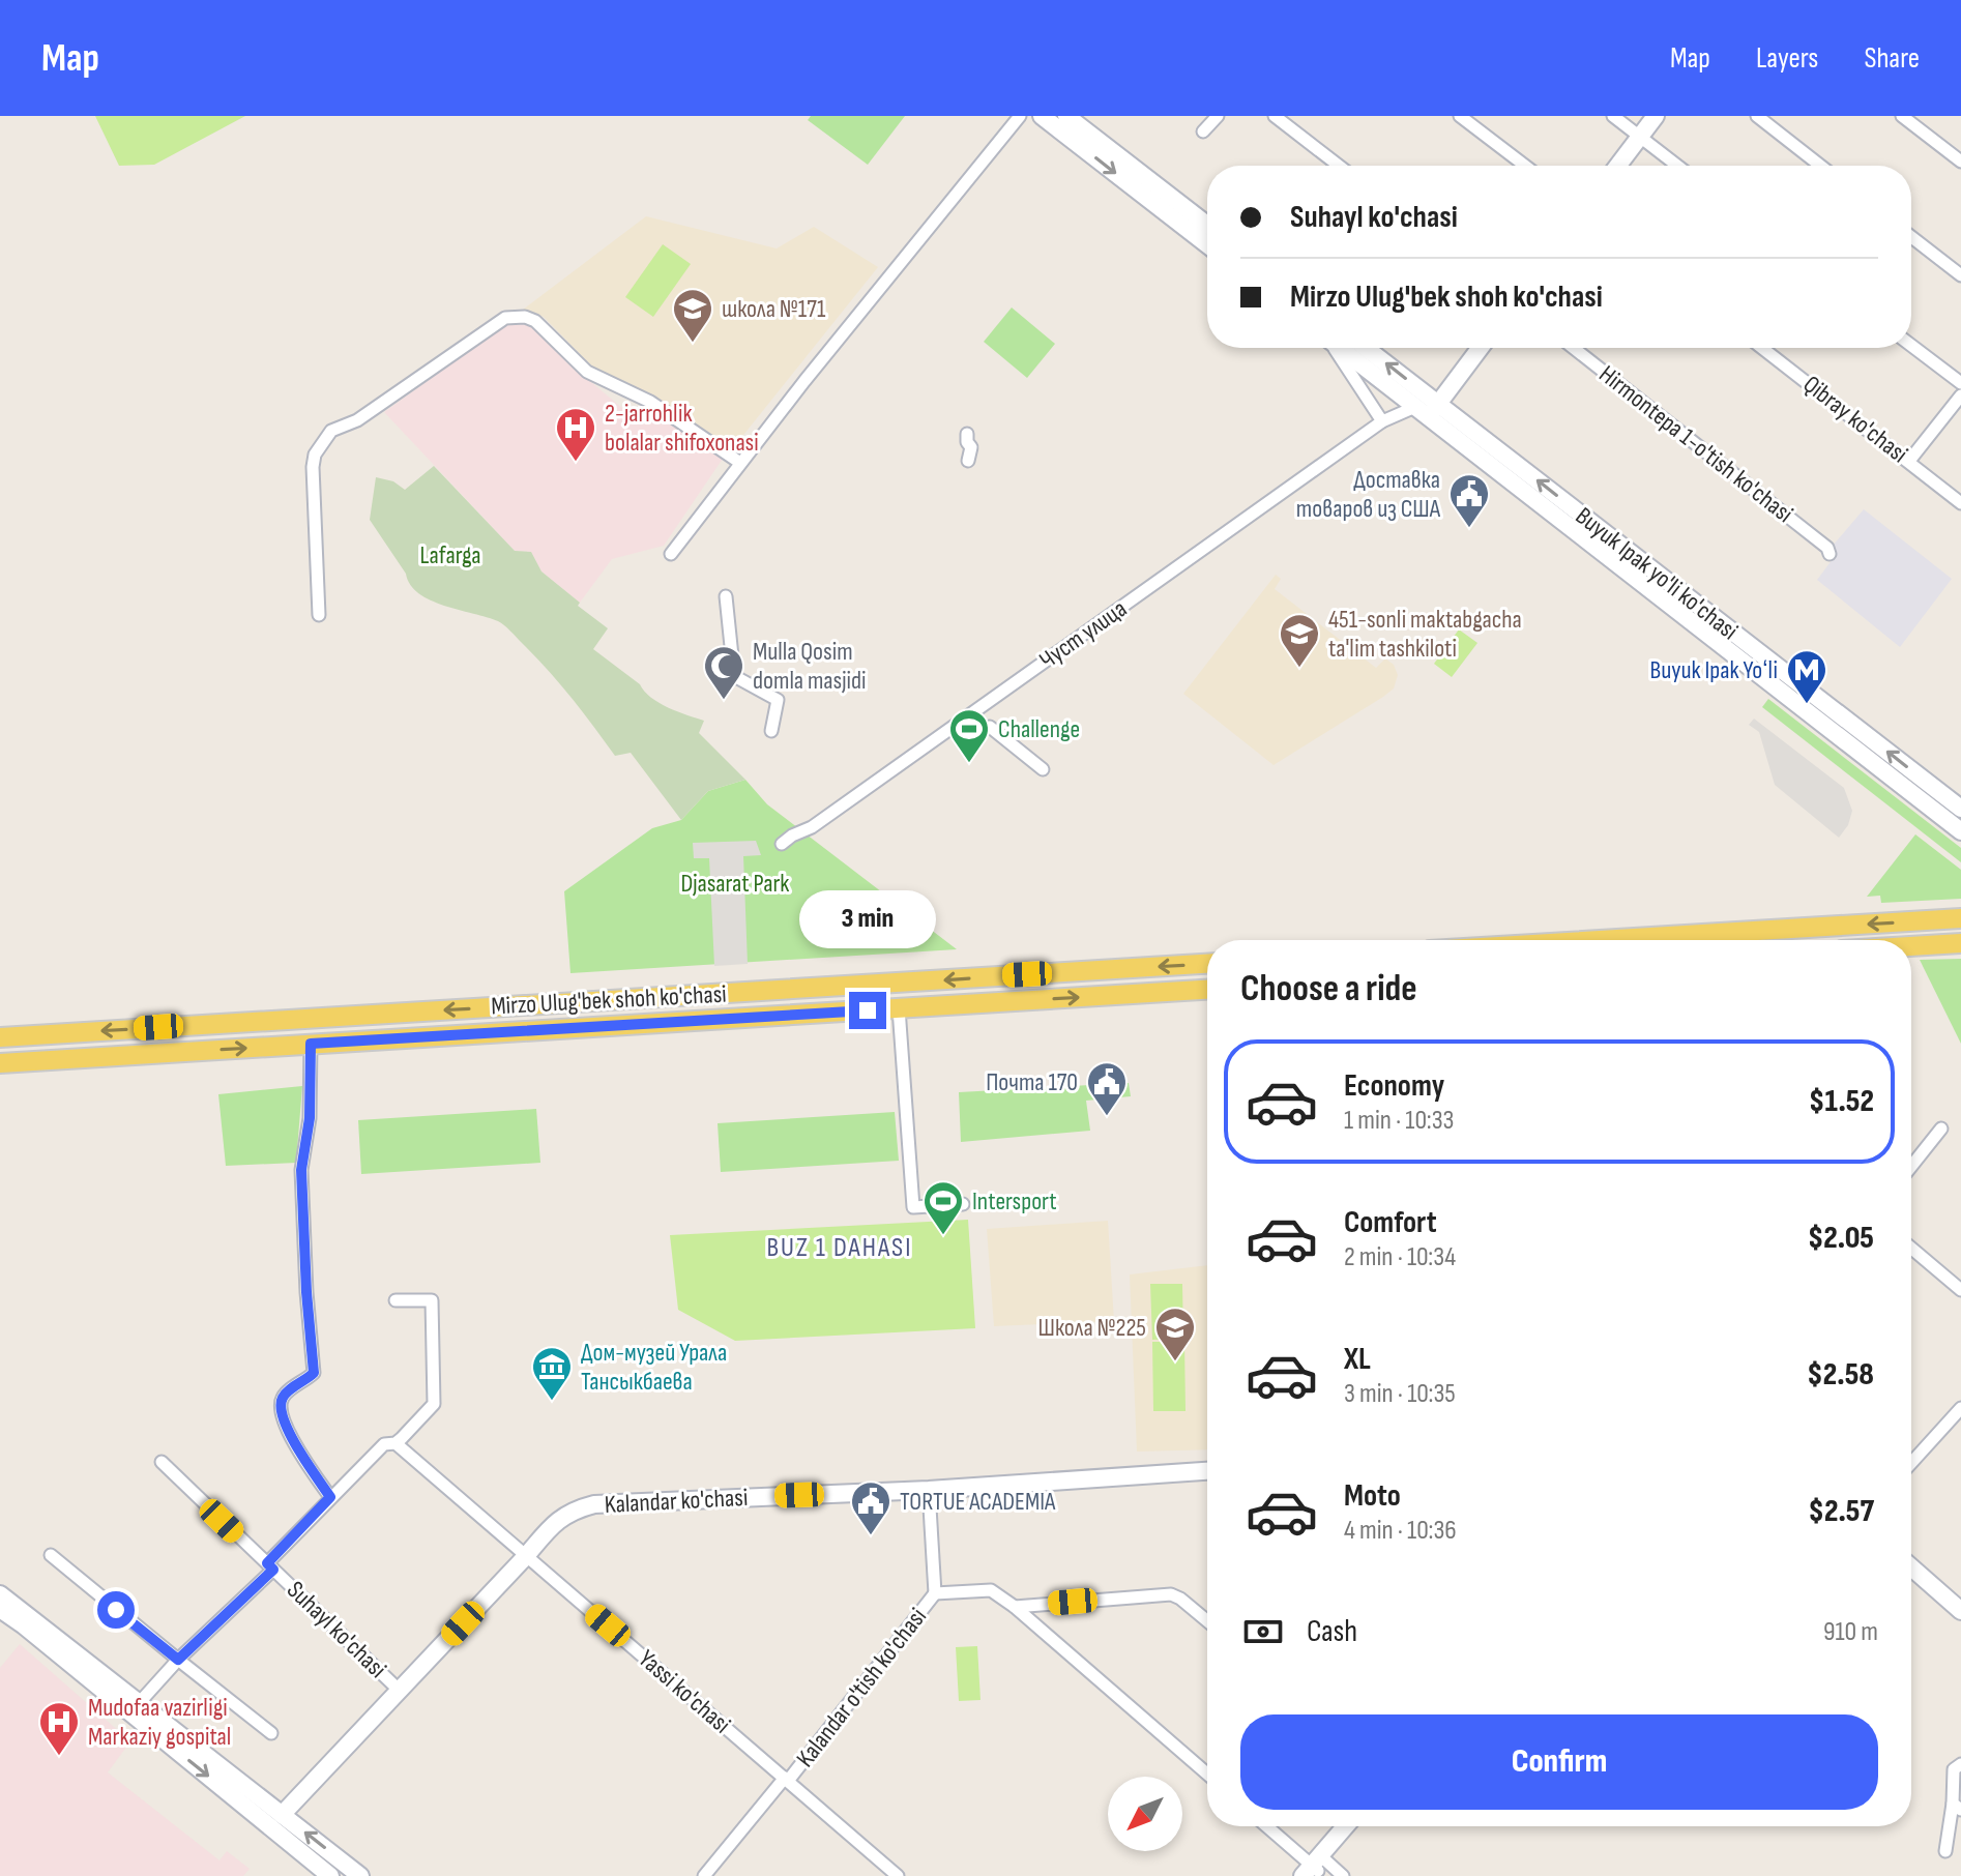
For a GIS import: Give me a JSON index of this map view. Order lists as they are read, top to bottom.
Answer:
{
  "streets": {
    "main road": ["Buyuk Ipak yo'li ko'chasi", "Mirzo Ulug'bek shoh ko'chasi", "Kalandar ko'chasi"],
    "street": [
      "Qibray ko'chasi",
      "Hirmontepa 1-o'tish ko'chasi",
      "Чуст улица",
      "Suhayl ko'chasi",
      "Kalandar o'tish ko'chasi",
      "Yassi ko'chasi"
    ]
  },
  "crossings": [
    ["Buyuk Ipak yo'li ko'chasi", "Чуст улица"],
    ["Kalandar ko'chasi", "Suhayl ko'chasi"],
    ["Kalandar ko'chasi", "Yassi ko'chasi"],
    ["Suhayl ko'chasi", "Yassi ko'chasi"],
    ["Kalandar o'tish ko'chasi", "Yassi ko'chasi"]
  ],
  "districts": ["BUZ 1 DAHASI"],
  "parks": ["Lafarga", "Djasarat Park"],
  "places": {
    "school or university": ["школа №171", "451-sonli maktabgacha ta'lim tashkiloti", "Школа №225"],
    "hospital": ["2-jarrohlik bolalar shifoxonasi", "Mudofaa vazirligi Markaziy gospital"],
    "public building": ["Доставка товаров из США", "Почта 170", "TORTUE ACADEMIA"],
    "mosque": ["Mulla Qosim domla masjidi"],
    "metro station": ["Buyuk Ipak Yoʻli"],
    "sports": ["Challenge", "Intersport"],
    "museum": ["Дом-музей Урала Тансыкбаева"]
  },
  "north": "bottom left",
  "page": {
    "header": "Map",
    "nav": ["Map", "Layers", "Share"],
    "banner": ["Suhayl ko'chasi", "Mirzo Ulug'bek shoh ko'chasi"],
    "bubble": "3 min",
    "heading": "Choose a ride",
    "list": [
      {
        "name": "Economy",
        "note": "1 min · 10:33",
        "value": "$1.52"
      },
      {
        "name": "Comfort",
        "note": "2 min · 10:34",
        "value": "$2.05"
      },
      {
        "name": "XL",
        "note": "3 min · 10:35",
        "value": "$2.58"
      },
      {
        "name": "Moto",
        "note": "4 min · 10:36",
        "value": "$2.57"
      }
    ],
    "pay": ["Cash", "910 m"],
    "buttons": "Confirm"
  }
}
